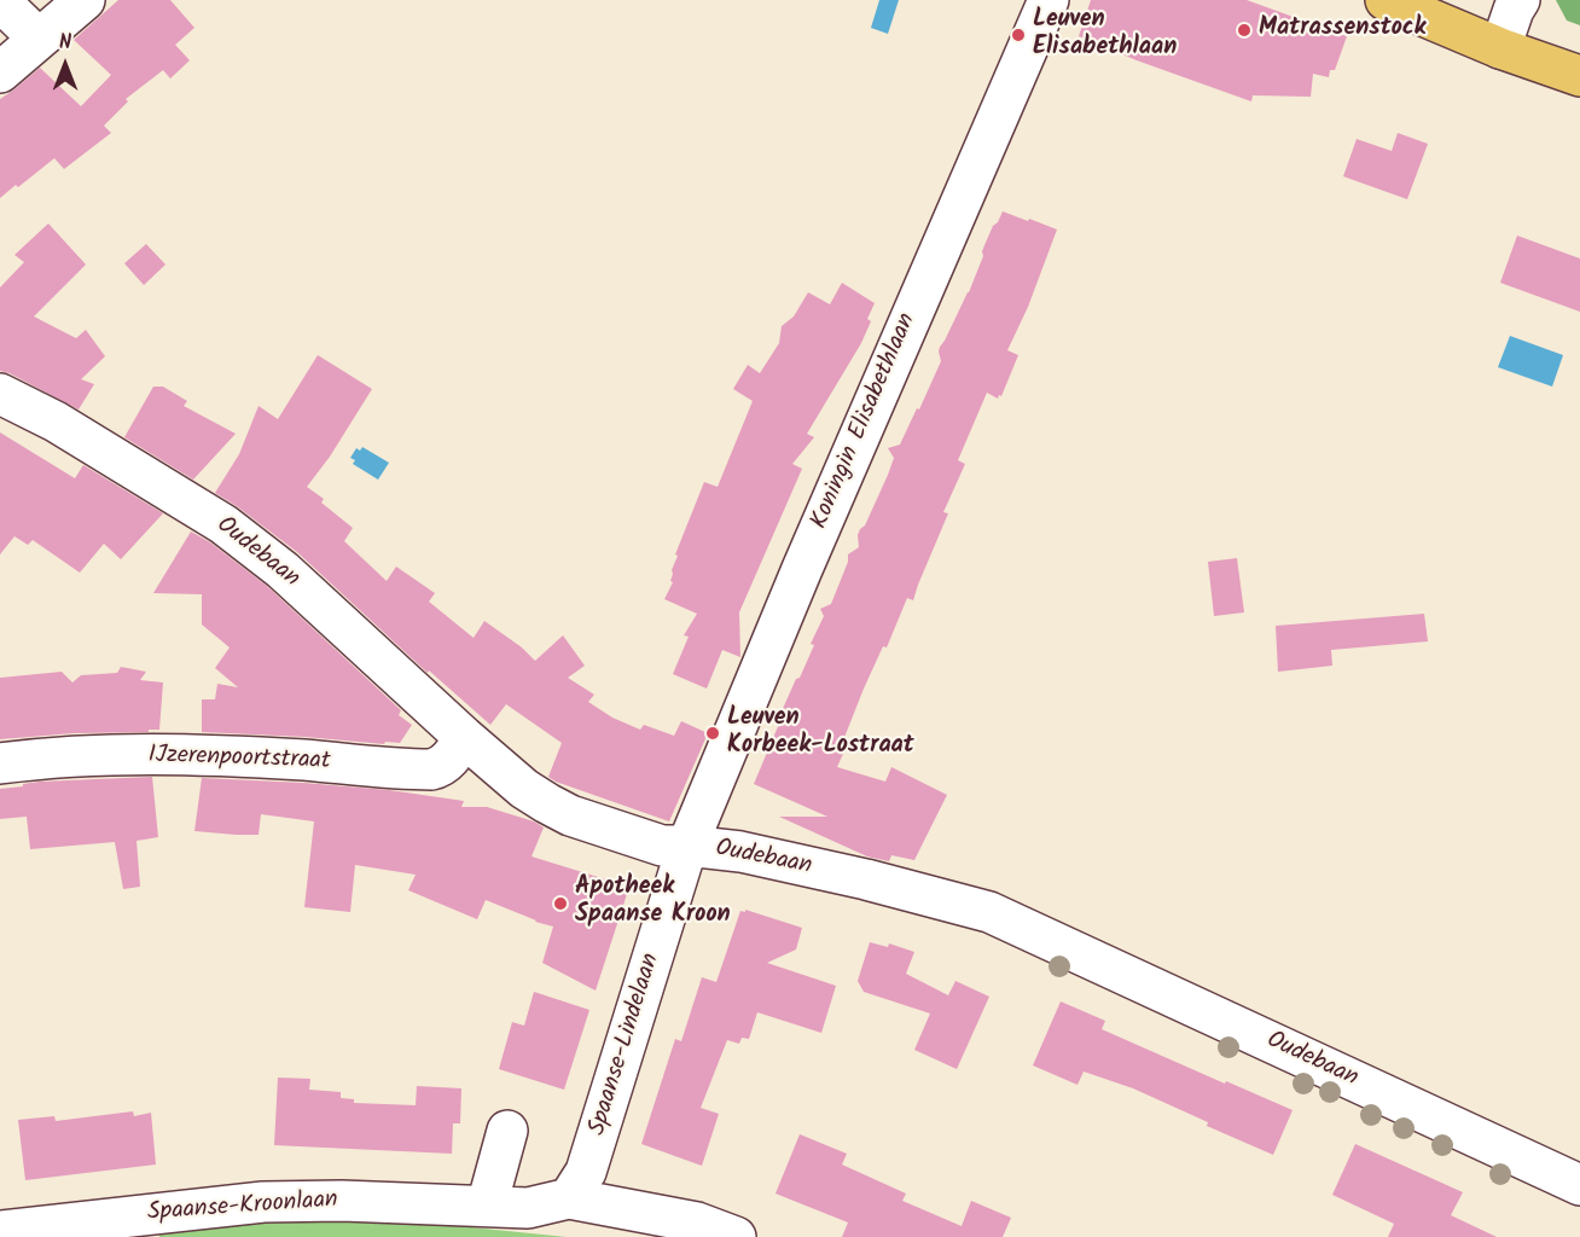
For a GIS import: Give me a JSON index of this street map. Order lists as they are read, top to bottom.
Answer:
{
  "streets": {
    "street": [
      "Koningin Elisabethlaan",
      "Oudebaan",
      "IJzerenpoortstraat",
      "Spaanse-Lindelaan",
      "Spaanse-Kroonlaan"
    ]
  },
  "crossings": [
    ["Koningin Elisabethlaan", "Oudebaan"],
    ["Koningin Elisabethlaan", "Spaanse-Lindelaan"],
    ["Oudebaan", "IJzerenpoortstraat"],
    ["Oudebaan", "Spaanse-Lindelaan"],
    ["Spaanse-Lindelaan", "Spaanse-Kroonlaan"]
  ],
  "places": [
    "Matrassenstock",
    "Leuven Elisabethlaan",
    "Leuven Korbeek-Lostraat",
    "Apotheek Spaanse Kroon"
  ],
  "north": "top"
}
